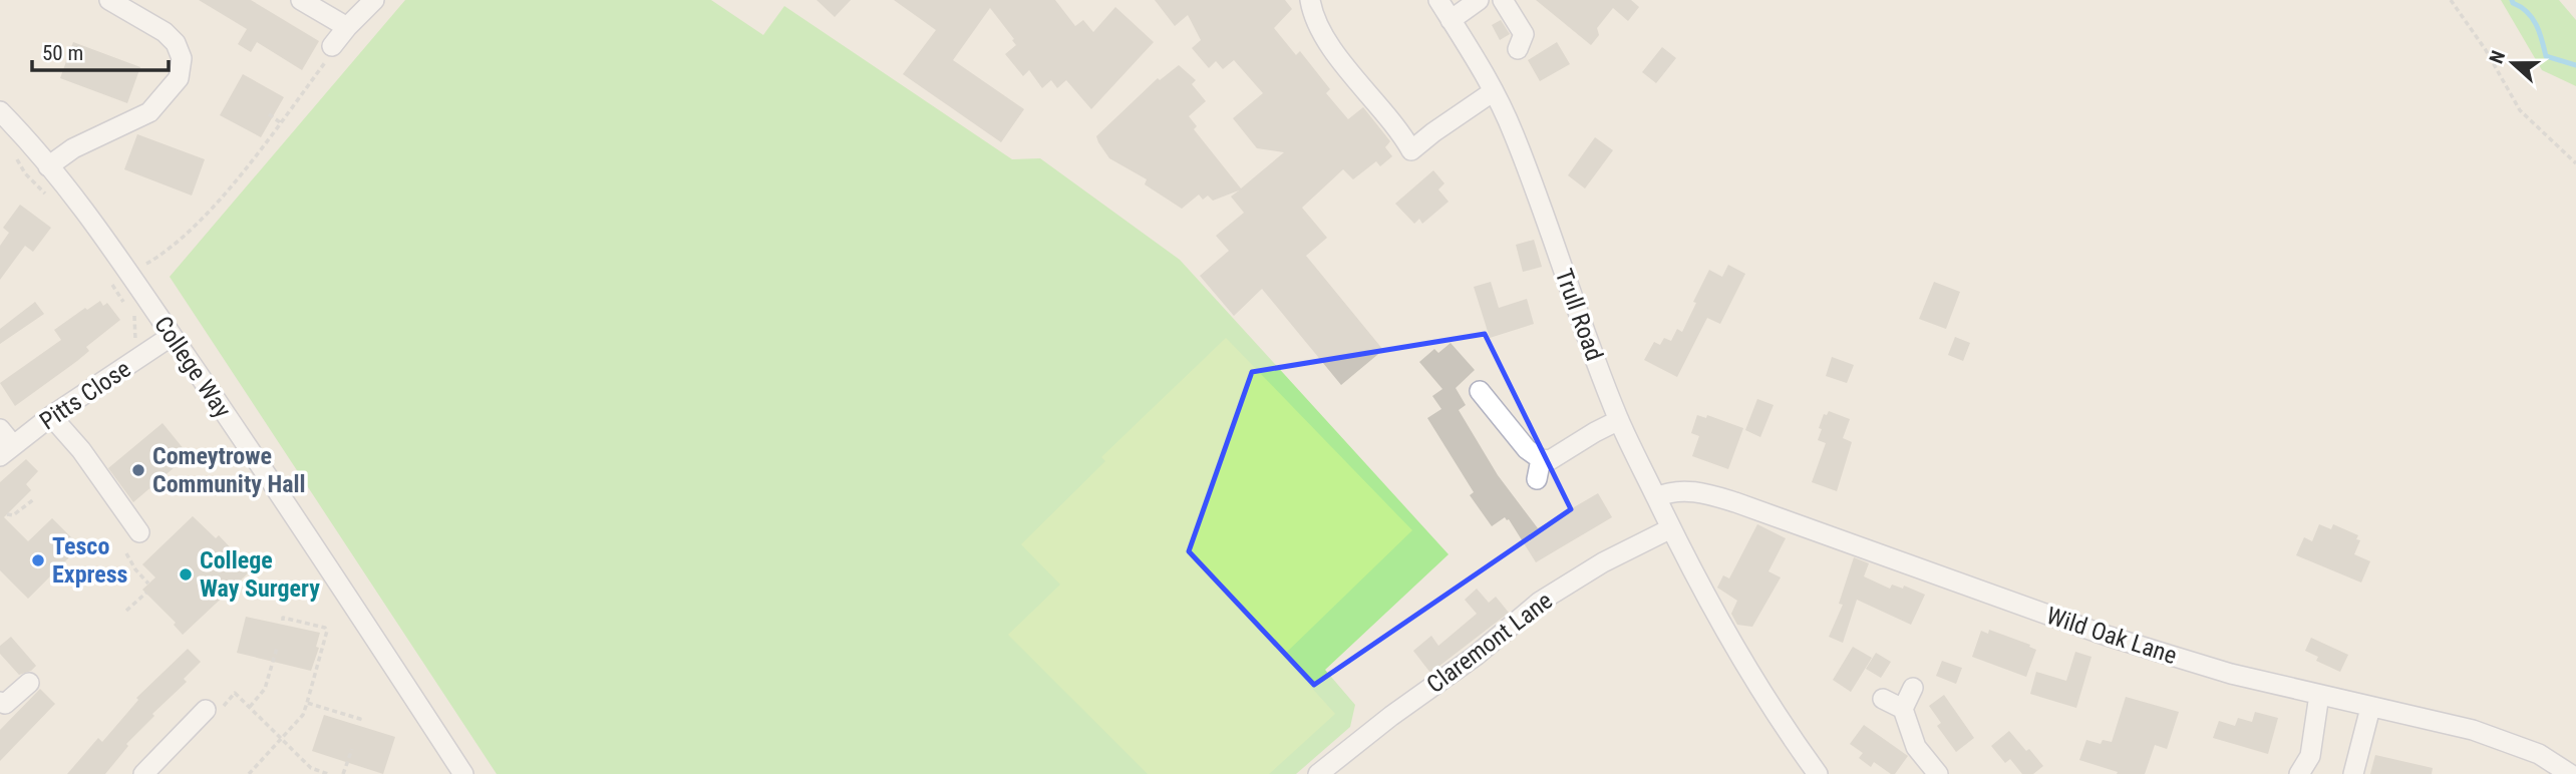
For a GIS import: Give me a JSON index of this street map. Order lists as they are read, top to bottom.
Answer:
{
  "streets": {
    "street": [
      "Trull Road",
      "College Way",
      "Pitts Close",
      "Wild Oak Lane",
      "Claremont Lane"
    ]
  },
  "crossings": [
    ["Trull Road", "Wild Oak Lane"],
    ["Trull Road", "Claremont Lane"],
    ["College Way", "Pitts Close"]
  ],
  "places": ["Comeytrowe Community Hall", "Tesco Express", "College Way Surgery"],
  "scale_bar": "50 m",
  "north": "left"
}
